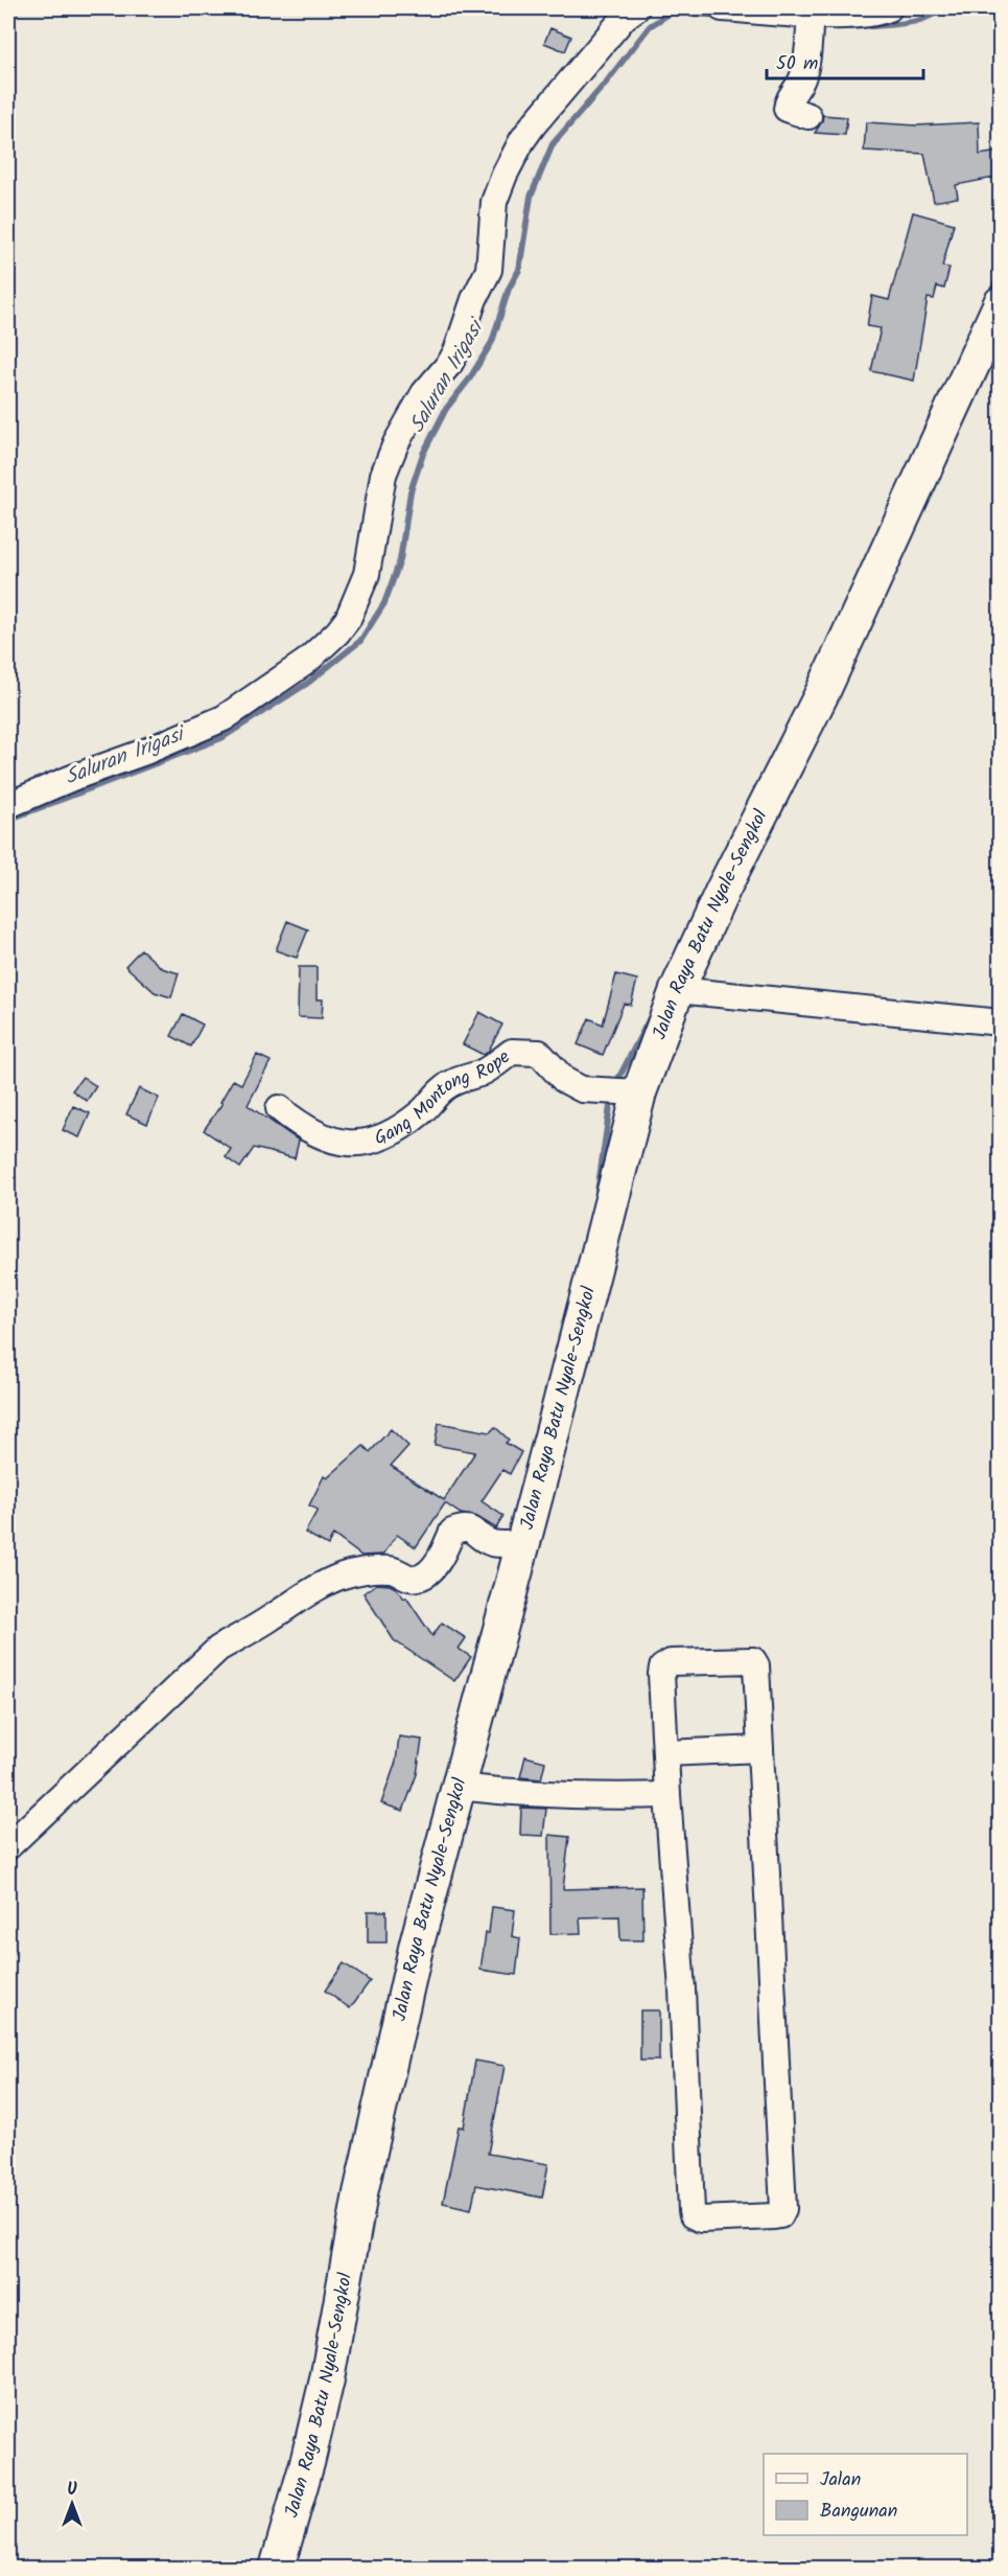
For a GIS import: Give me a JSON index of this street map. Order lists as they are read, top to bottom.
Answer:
{
  "streets": {
    "main road": ["Jalan Raya Batu Nyale-Sengkol"],
    "street": ["Gang Montong Rope"]
  },
  "crossings": [
    ["Jalan Raya Batu Nyale-Sengkol", "Gang Montong Rope"]
  ],
  "water": ["Saluran Irigasi"],
  "legend": ["Jalan", "Bangunan"],
  "scale_bar": "50 m",
  "north": "top"
}
